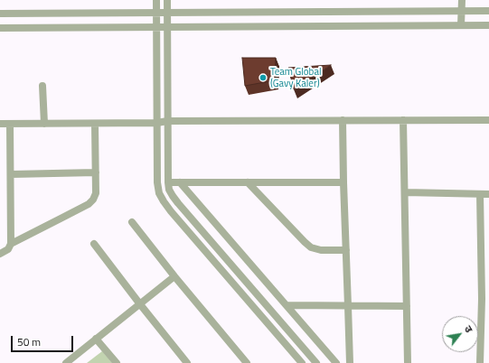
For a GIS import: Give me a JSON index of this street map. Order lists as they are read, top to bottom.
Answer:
{
  "places": ["Team Global (Gavy Kaler)"],
  "scale_bar": "50 m",
  "north": "top right"
}
